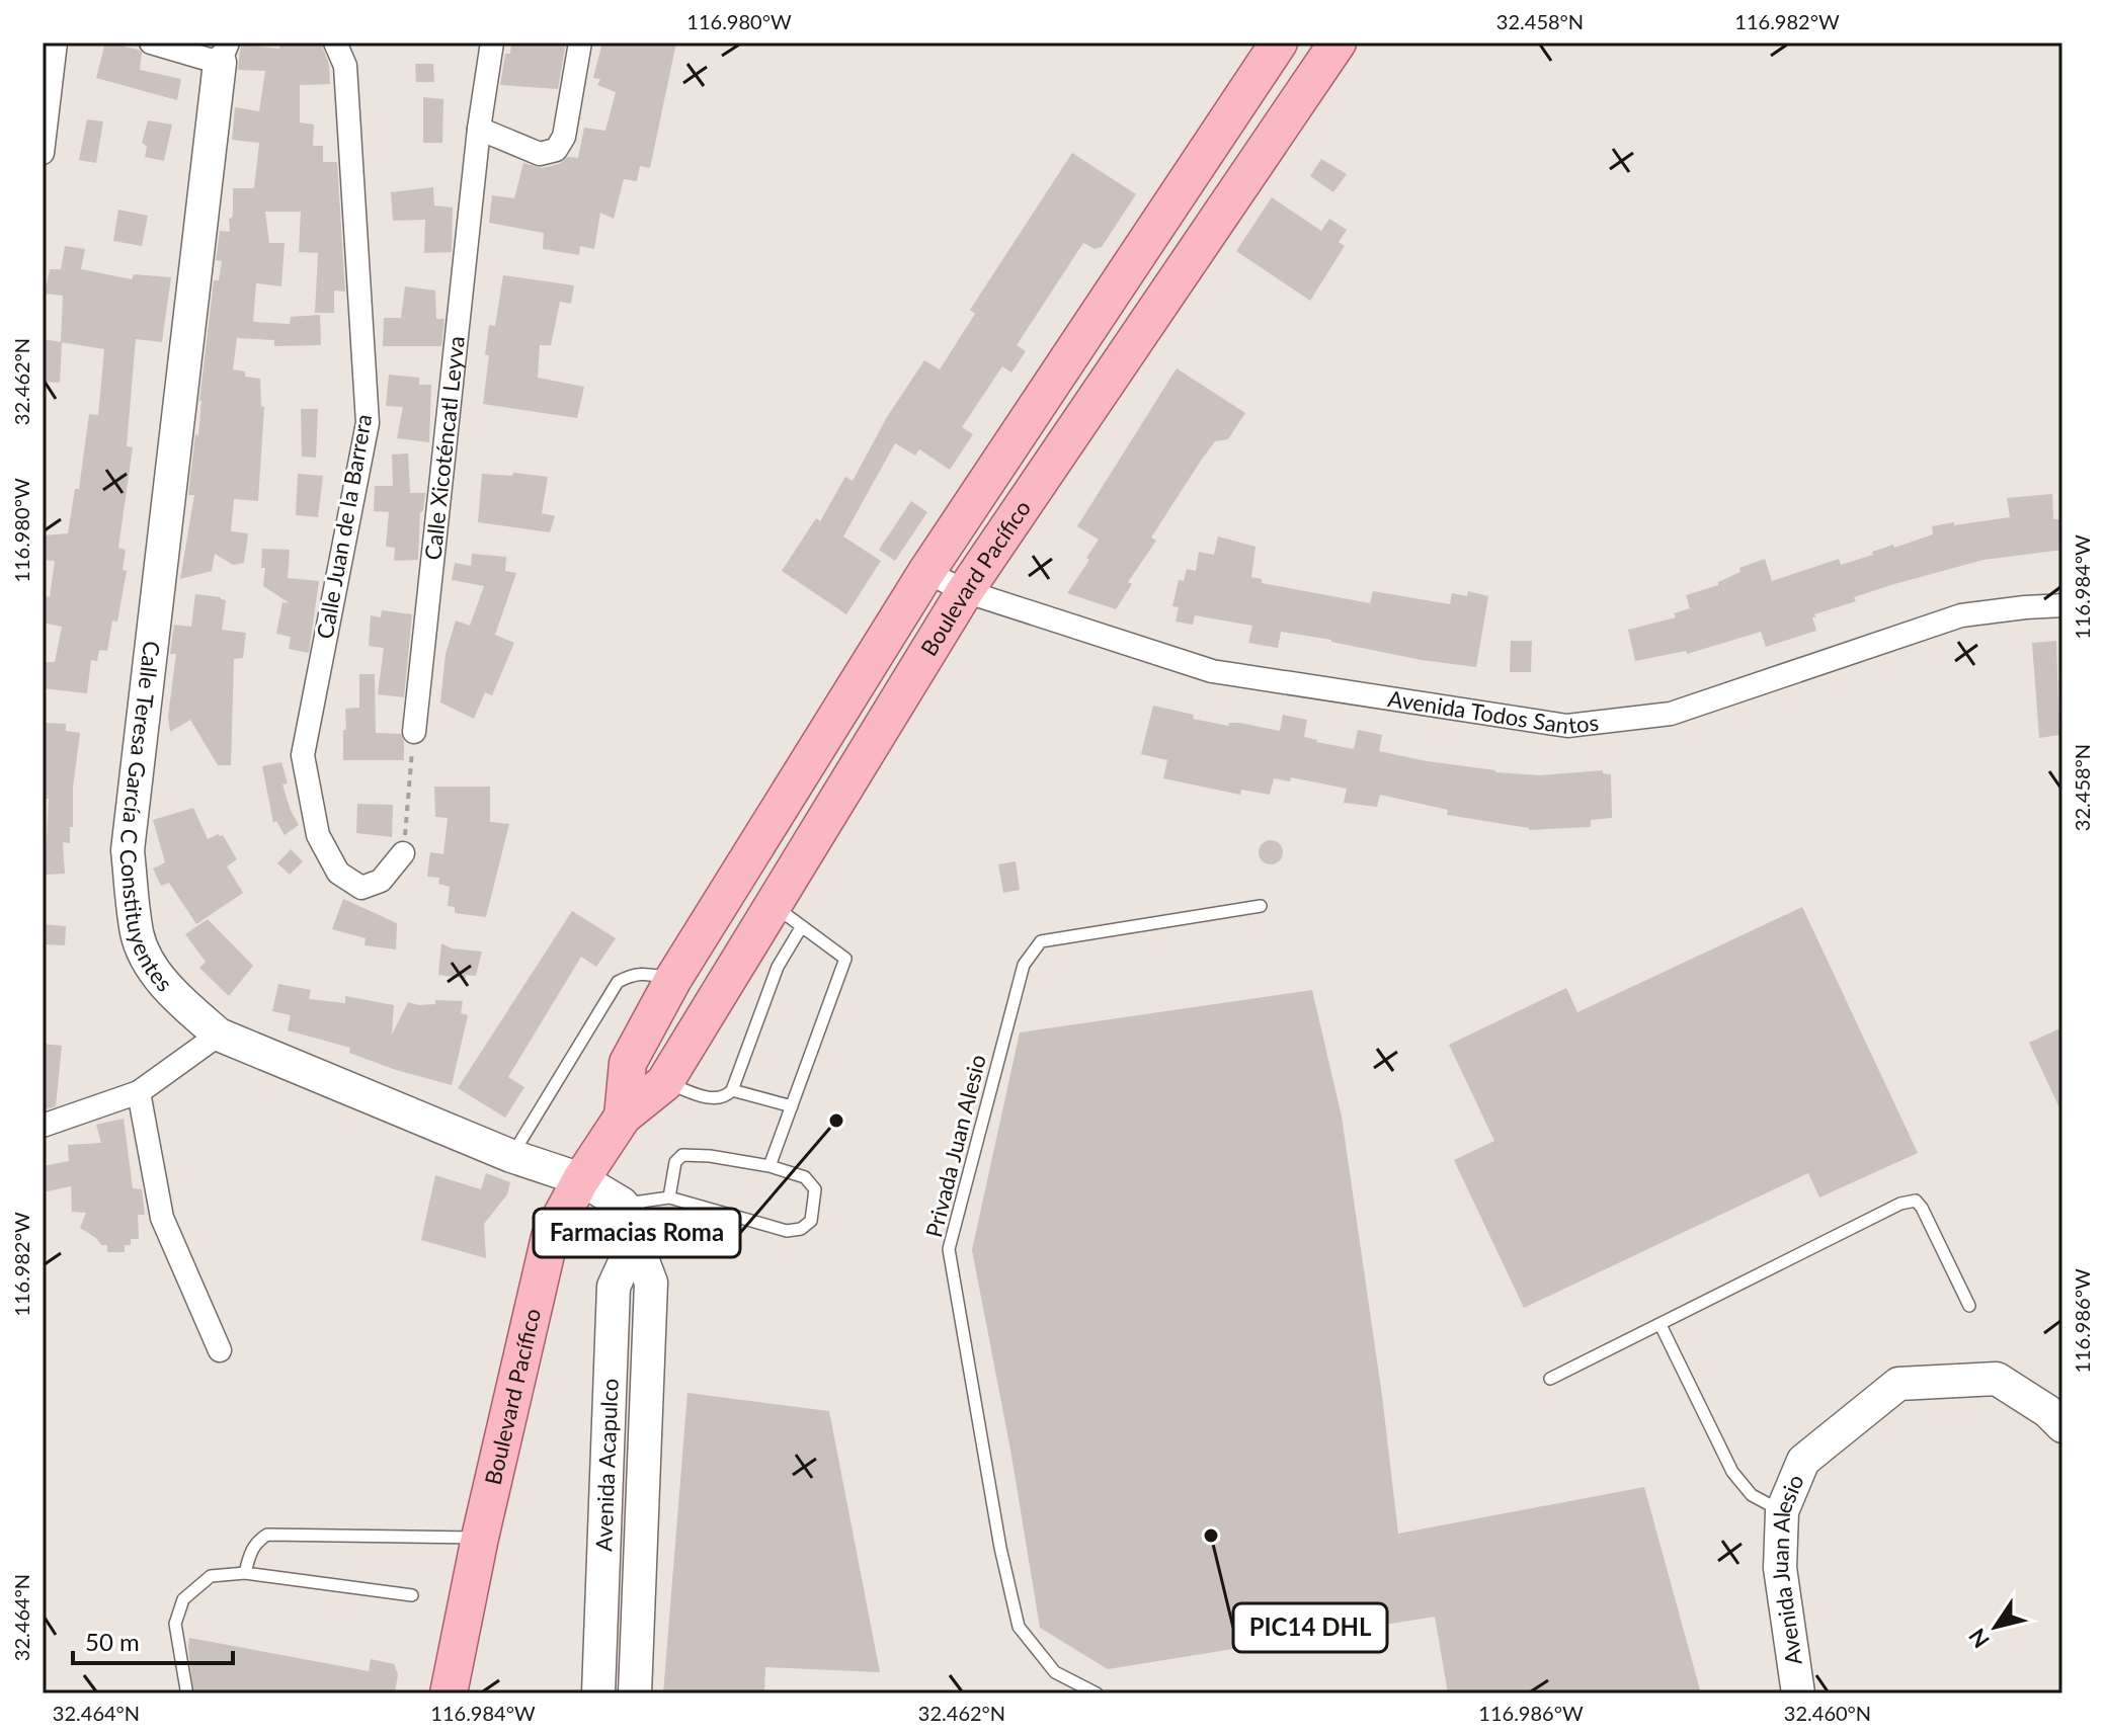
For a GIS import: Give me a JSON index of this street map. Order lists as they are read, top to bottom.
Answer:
{
  "streets": {
    "main road": ["Boulevard Pacífico"],
    "street": [
      "Calle Xicoténcatl Leyva",
      "Calle Juan de la Barrera",
      "Avenida Todos Santos",
      "Calle Teresa García C Constituyentes",
      "Avenida Acapulco",
      "Avenida Juan Alesio"
    ],
    "lane": ["Privada Juan Alesio"]
  },
  "crossings": [
    ["Boulevard Pacífico", "Avenida Todos Santos"],
    ["Boulevard Pacífico", "Calle Teresa García C Constituyentes"]
  ],
  "places": ["Farmacias Roma", "PIC14 DHL"],
  "scale_bar": "50 m",
  "north": "bottom left",
  "coordinates": [
    "116.980°W",
    "32.458°N",
    "116.982°W",
    "32.462°N",
    "116.984°W",
    "116.986°W",
    "32.464°N",
    "32.460°N"
  ]
}
